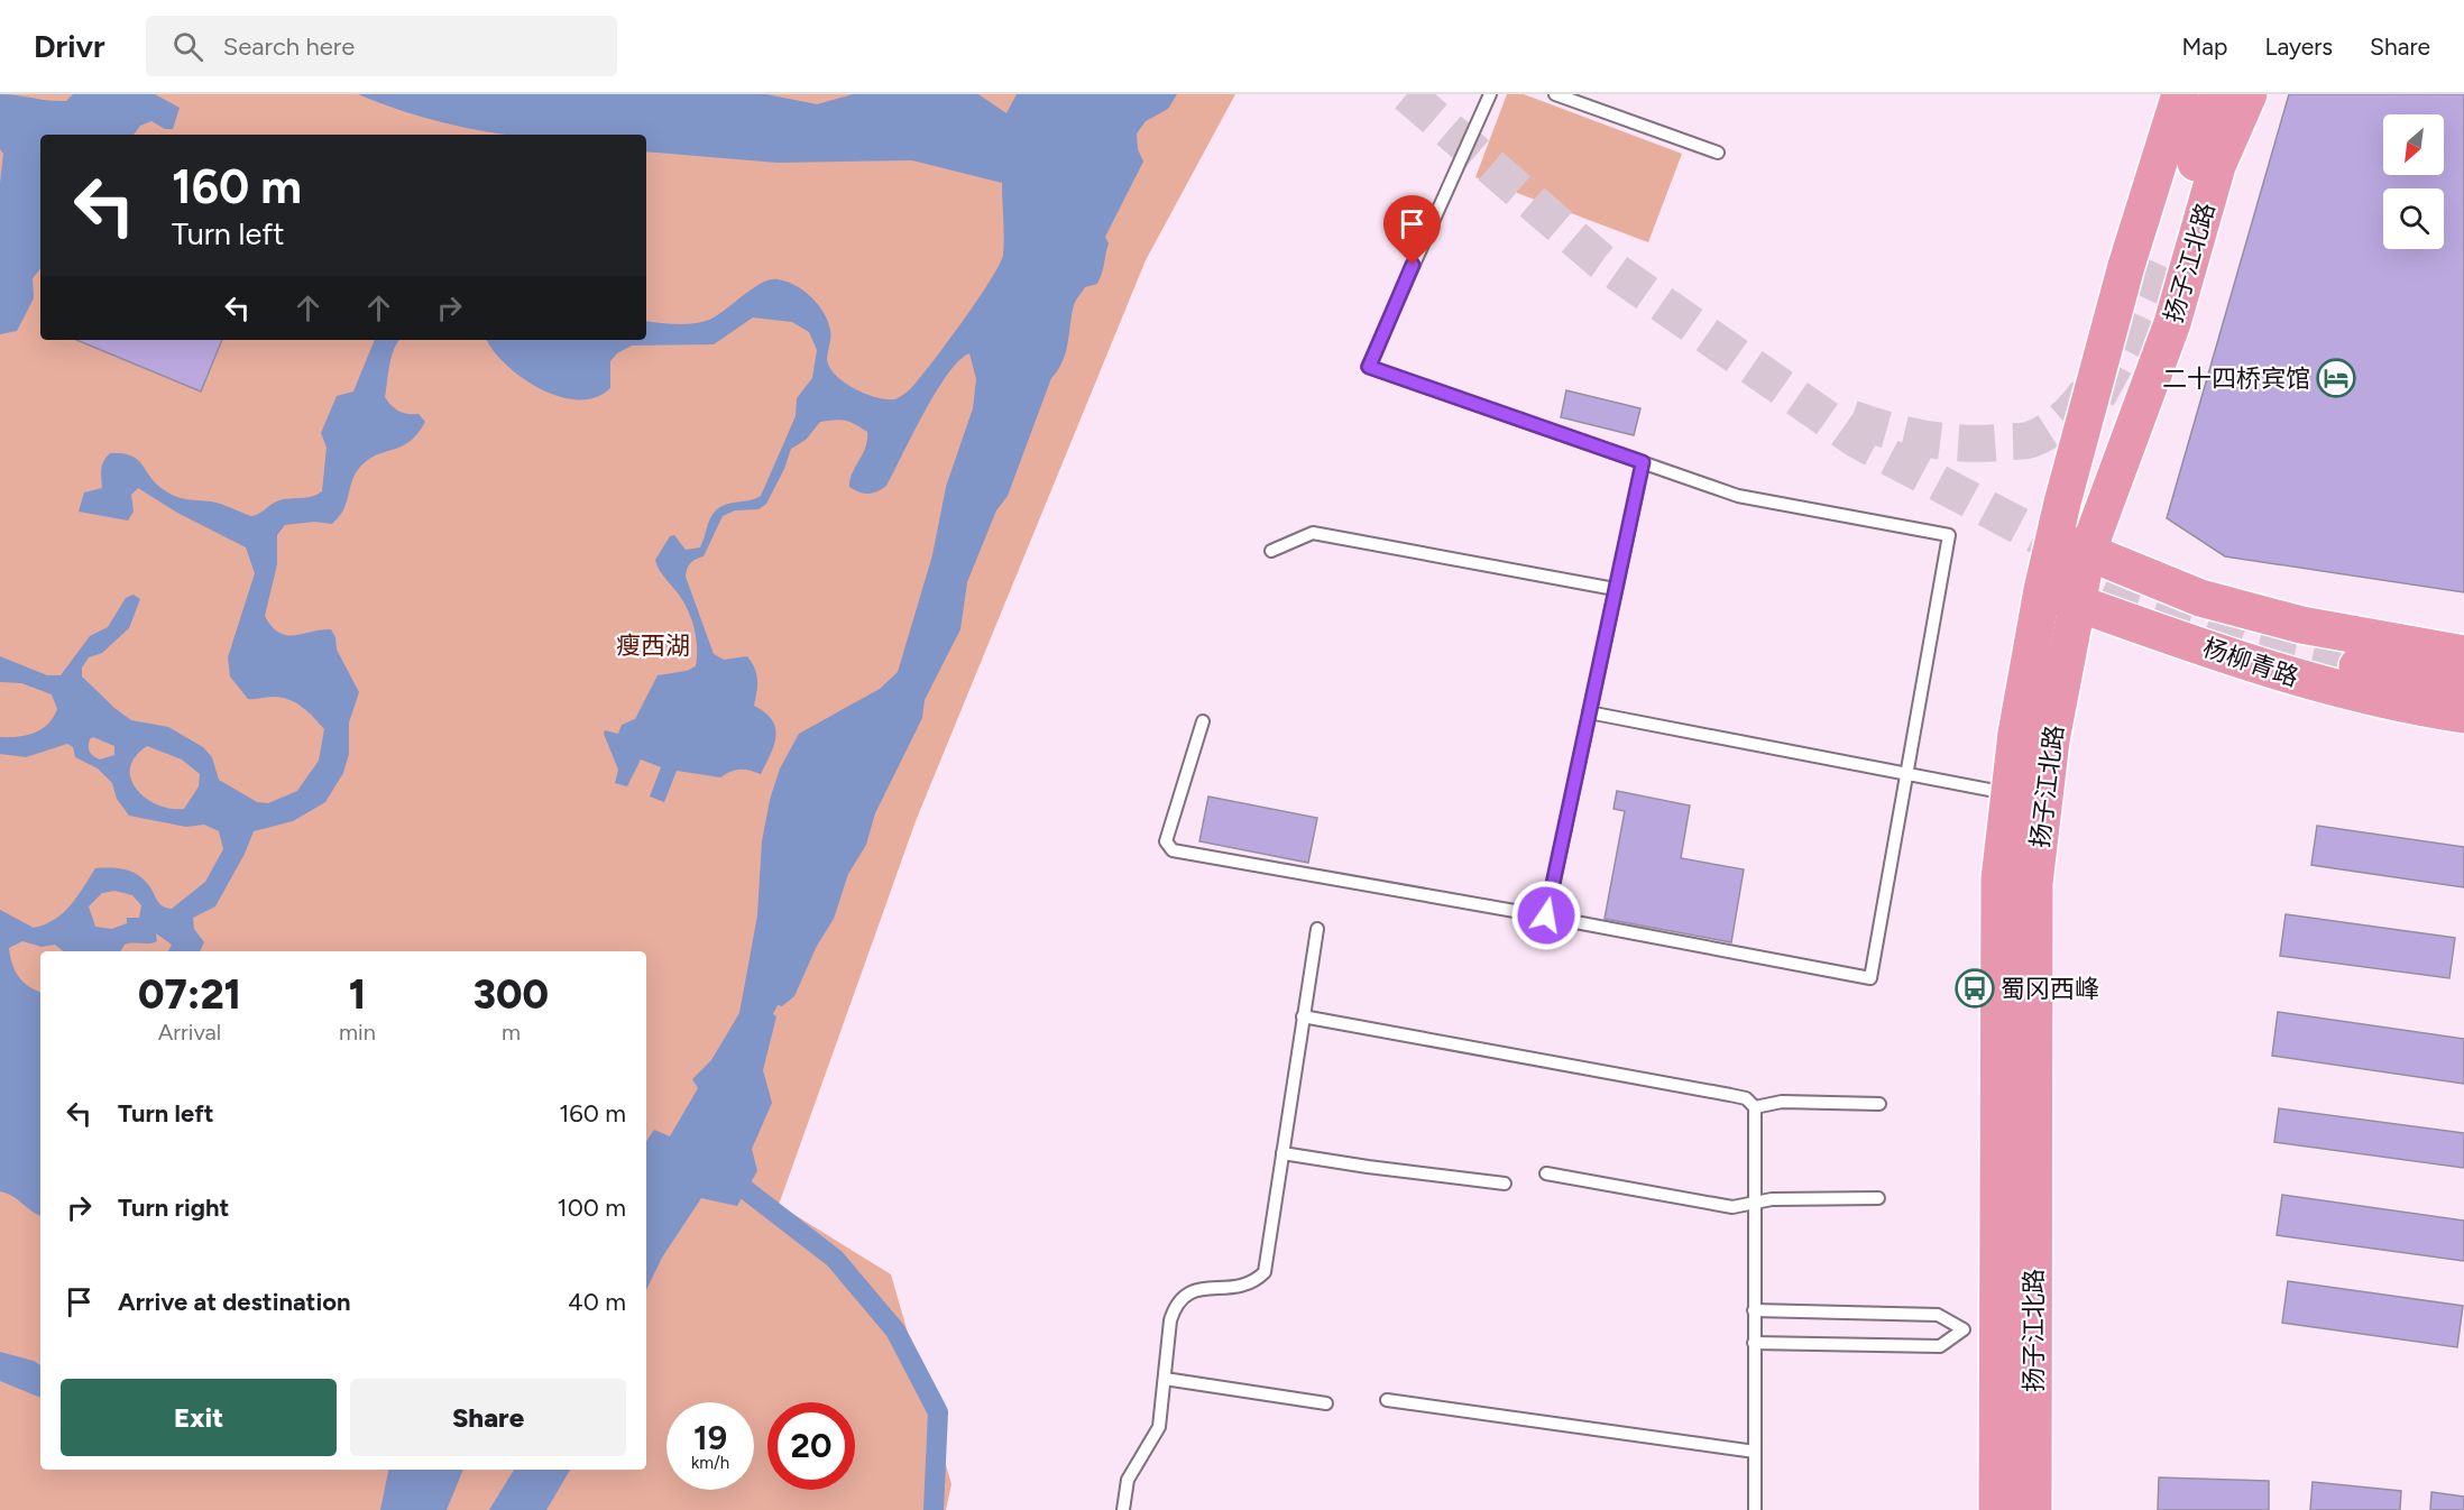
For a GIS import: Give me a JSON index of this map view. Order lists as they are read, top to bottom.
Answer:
{
  "streets": {
    "main road": ["扬子江北路", "杨柳青路"]
  },
  "crossings": [
    ["扬子江北路", "杨柳青路"]
  ],
  "parks": ["瘦西湖"],
  "places": {
    "hotel": ["二十四桥宾馆"],
    "bus stop": ["蜀冈西峰"]
  },
  "north": "bottom left",
  "page": {
    "header": "Drivr",
    "search": "Search here",
    "nav": ["Map", "Layers", "Share"],
    "turn": ["160 m", "Turn left"],
    "eta": [
      "07:21",
      "Arrival",
      "1",
      "min",
      "300",
      "m"
    ],
    "list": [
      {
        "name": "Turn left",
        "value": "160 m"
      },
      {
        "name": "Turn right",
        "value": "100 m"
      },
      {
        "name": "Arrive at destination",
        "value": "40 m"
      }
    ],
    "buttons": ["Exit", "Share"],
    "speed": "19 km/h",
    "limit": "20"
  }
}
